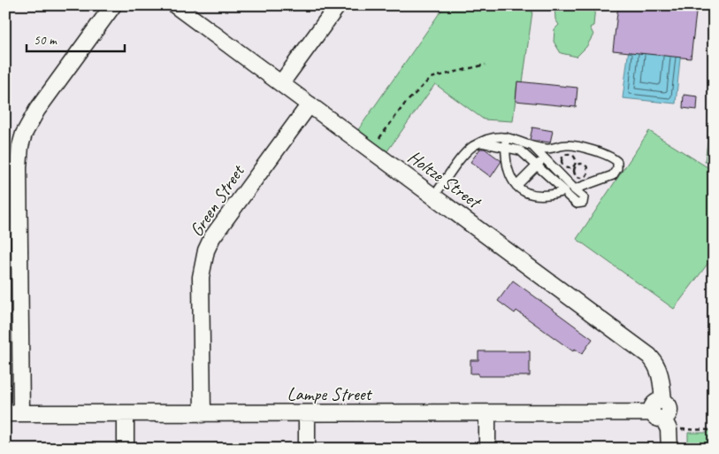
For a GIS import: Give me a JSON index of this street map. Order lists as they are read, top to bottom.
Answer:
{
  "streets": {
    "street": ["Holtze Street", "Green Street", "Lampe Street"]
  },
  "crossings": [
    ["Holtze Street", "Green Street"],
    ["Holtze Street", "Lampe Street"],
    ["Green Street", "Lampe Street"]
  ],
  "scale_bar": "50 m"
}
